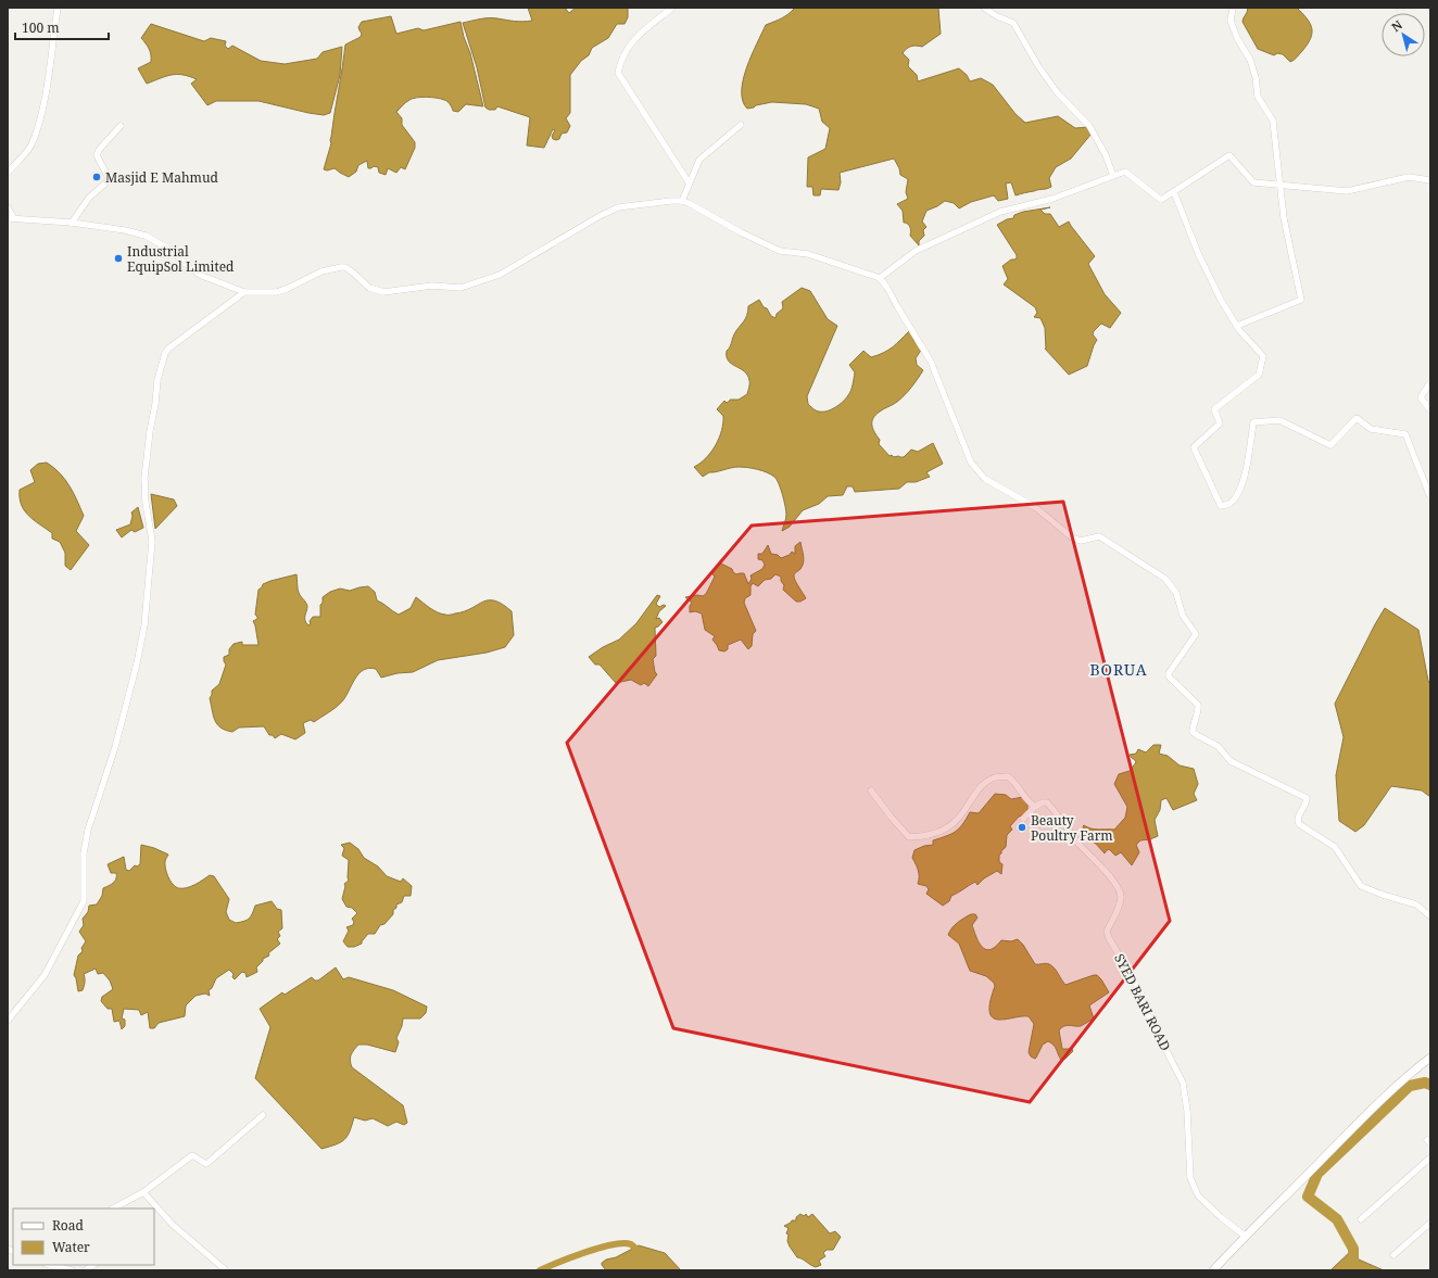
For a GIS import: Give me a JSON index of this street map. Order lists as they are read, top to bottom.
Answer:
{
  "streets": {
    "street": ["SYED BARI ROAD"]
  },
  "districts": ["BORUA"],
  "places": ["Masjid E Mahmud", "Industrial EquipSol Limited", "Beauty Poultry Farm"],
  "legend": ["Road", "Water"],
  "scale_bar": "100 m",
  "north": "top left"
}
